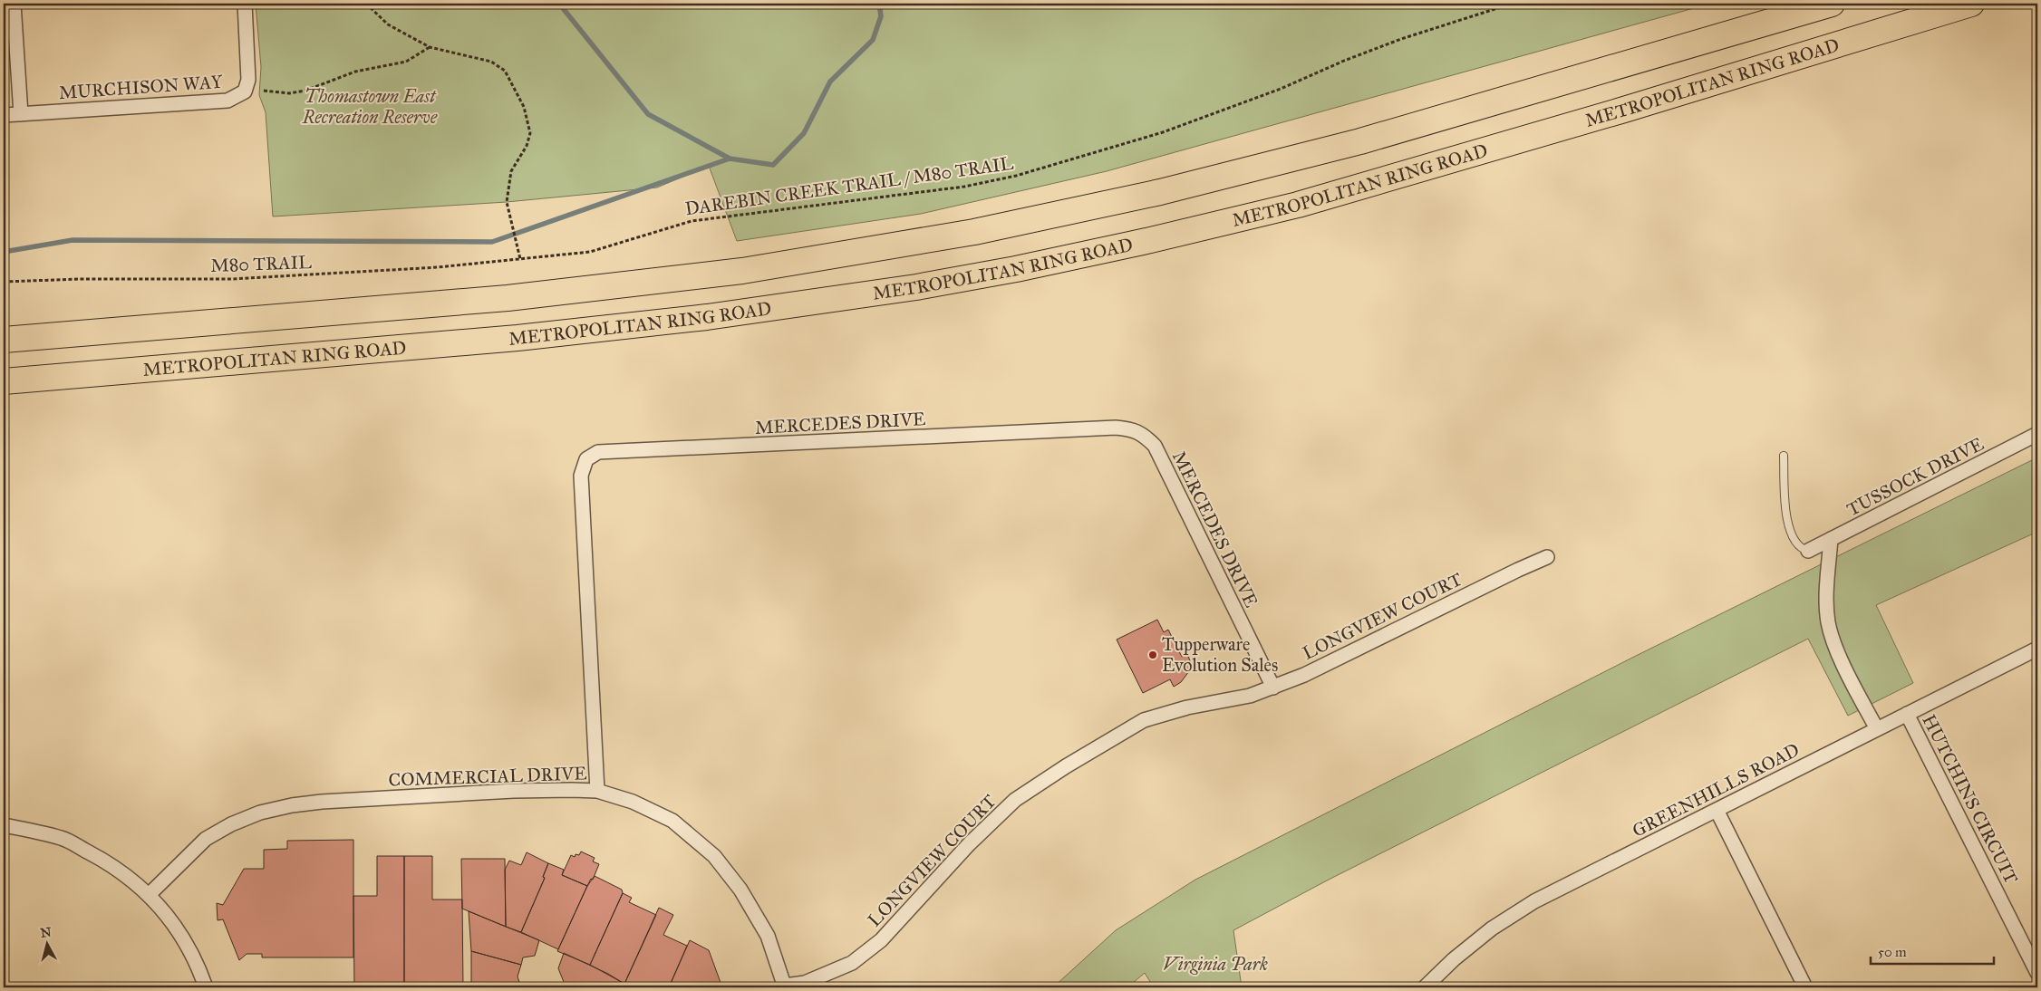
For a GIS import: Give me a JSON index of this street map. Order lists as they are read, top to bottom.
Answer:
{
  "streets": {
    "highway": ["METROPOLITAN RING ROAD"],
    "street": [
      "MURCHISON WAY",
      "MERCEDES DRIVE",
      "TUSSOCK DRIVE",
      "LONGVIEW COURT",
      "COMMERCIAL DRIVE",
      "GREENHILLS ROAD",
      "HUTCHINS CIRCUIT"
    ],
    "path": ["DAREBIN CREEK TRAIL / M80 TRAIL", "M80 TRAIL"]
  },
  "crossings": [
    ["DAREBIN CREEK TRAIL / M80 TRAIL", "M80 TRAIL"],
    ["MERCEDES DRIVE", "LONGVIEW COURT"],
    ["MERCEDES DRIVE", "COMMERCIAL DRIVE"],
    ["LONGVIEW COURT", "COMMERCIAL DRIVE"],
    ["GREENHILLS ROAD", "HUTCHINS CIRCUIT"]
  ],
  "parks": ["Thomastown East Recreation Reserve", "Virginia Park"],
  "places": ["Tupperware Evolution Sales"],
  "scale_bar": "50 m",
  "north": "top"
}
